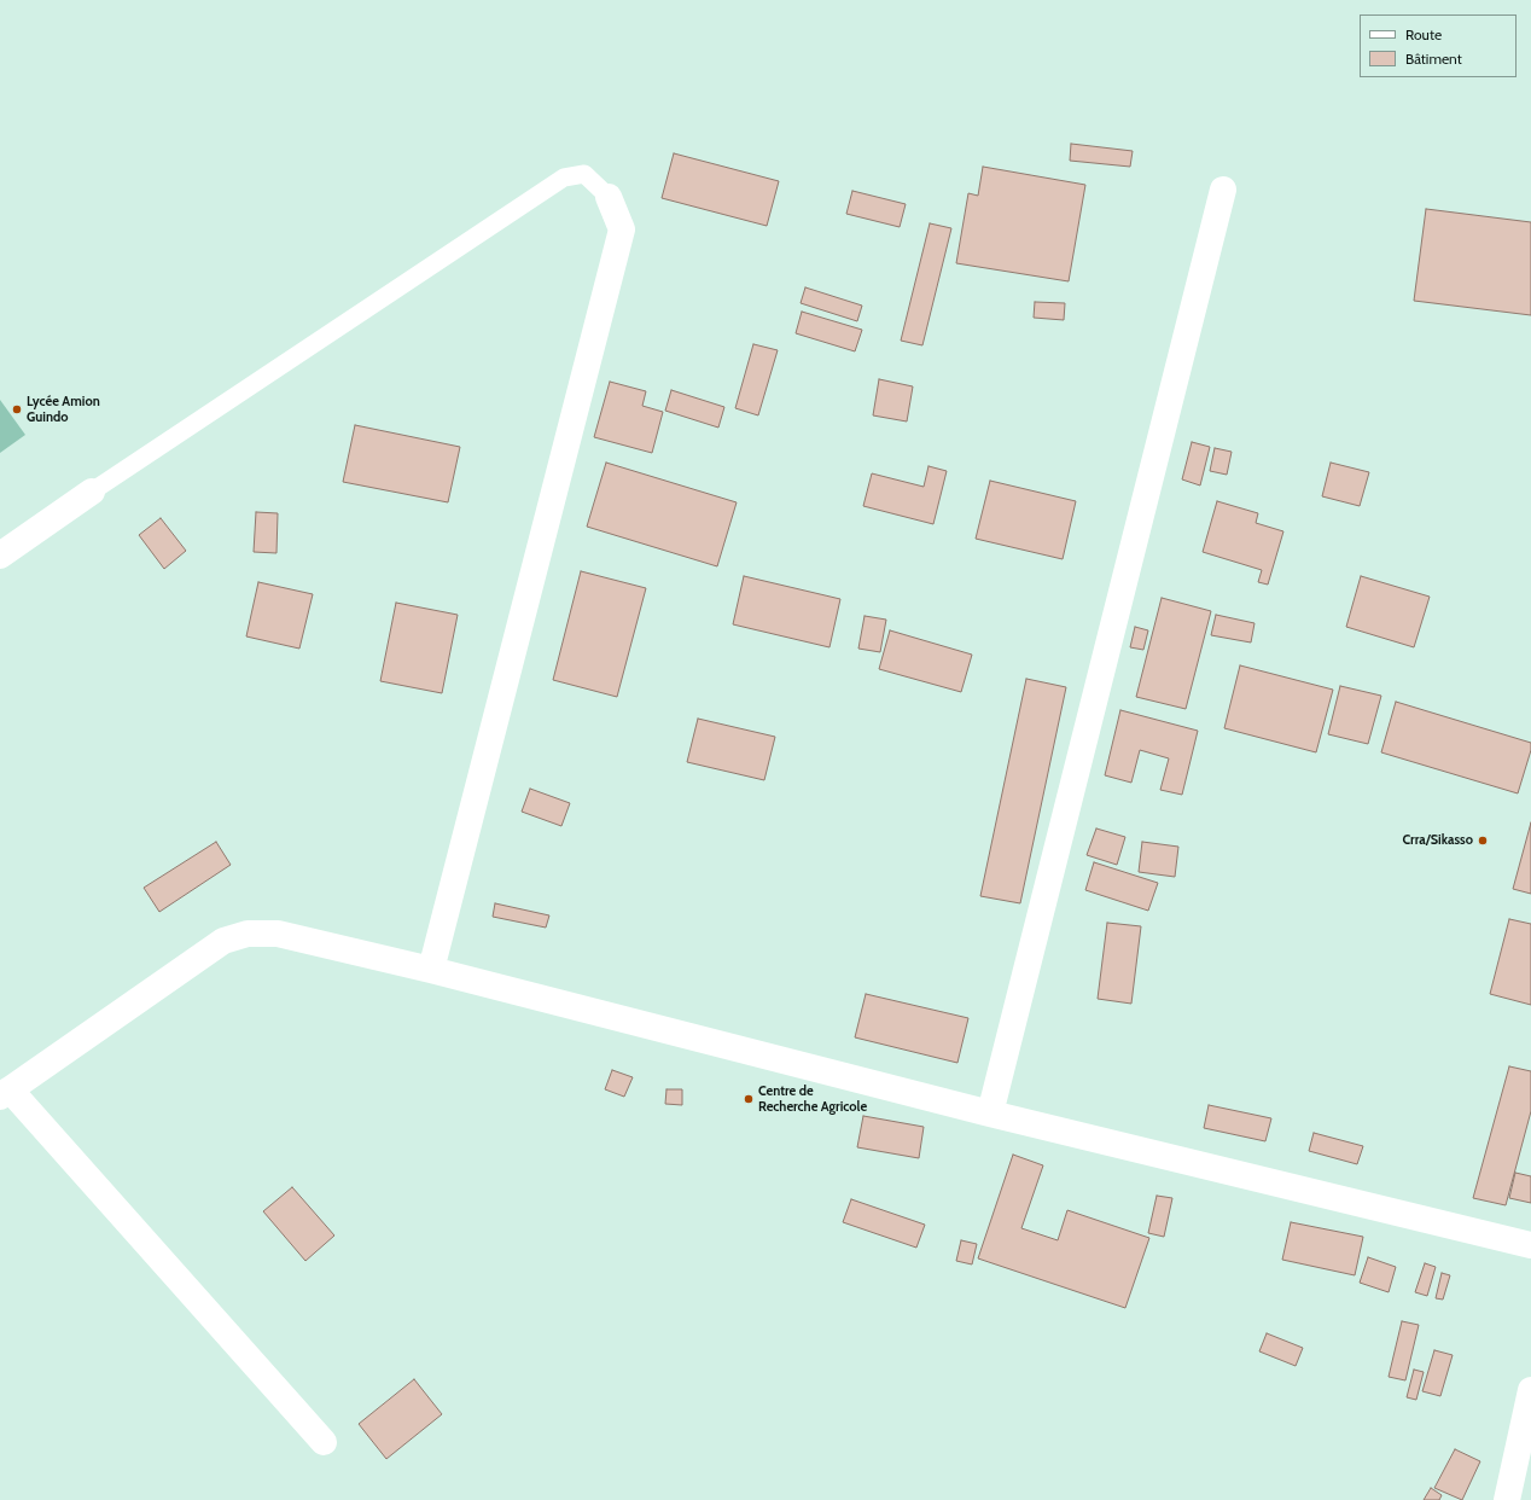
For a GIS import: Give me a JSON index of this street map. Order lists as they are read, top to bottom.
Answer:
{
  "places": ["Lycée Amion Guindo", "Crra/Sikasso", "Centre de Recherche Agricole"],
  "legend": ["Route", "Bâtiment"]
}
